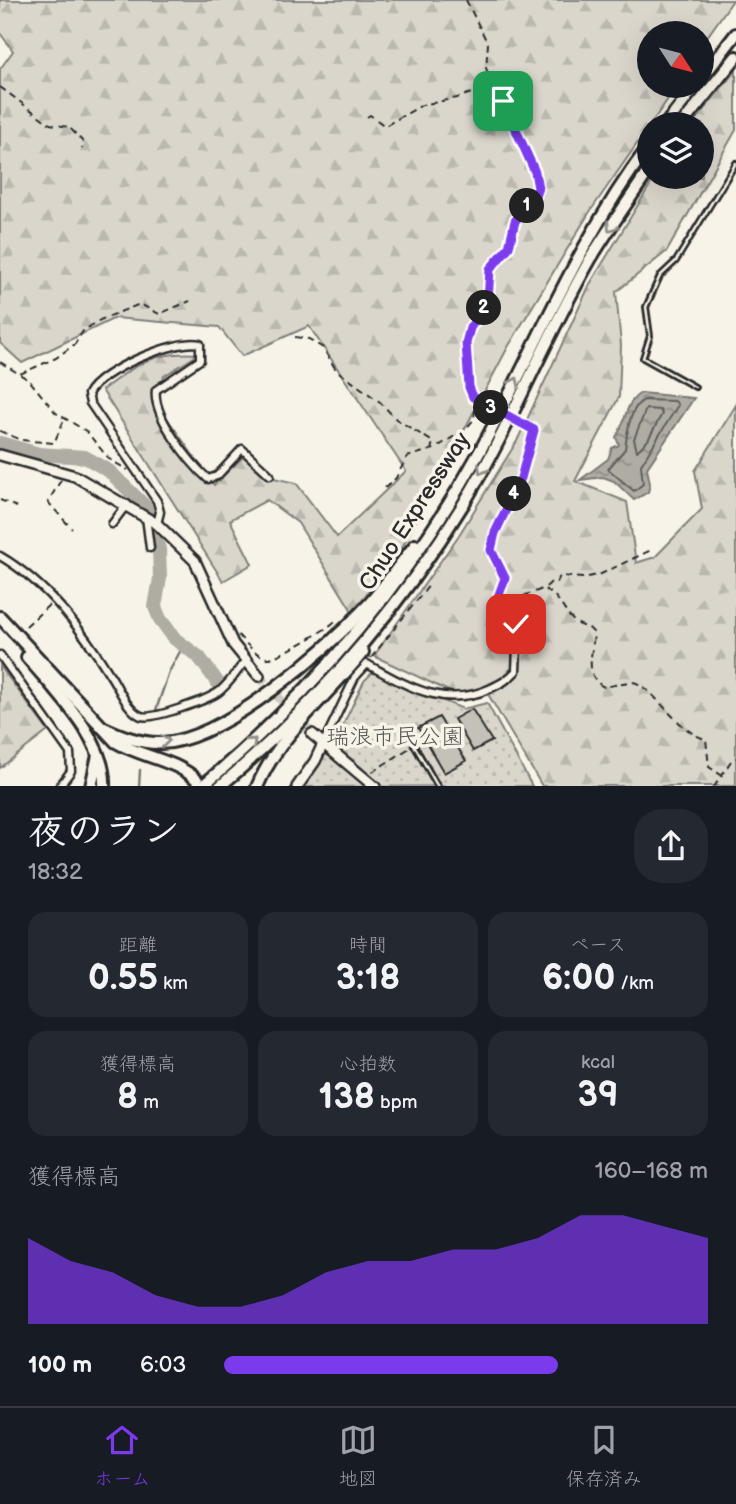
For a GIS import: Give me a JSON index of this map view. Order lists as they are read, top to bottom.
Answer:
{
  "streets": {
    "highway": ["Chuo Expressway"]
  },
  "parks": ["瑞浪市民公園"],
  "north": "bottom right",
  "page": {
    "pins": [
      "1",
      "2",
      "3",
      "4"
    ],
    "heading": ["夜のラン", "18:32"],
    "stats": [
      ["距離", "0.55 km"],
      ["時間", "3:18"],
      ["ペース", "6:00 /km"],
      ["獲得標高", "8 m"],
      ["心拍数", "138 bpm"],
      ["kcal", "39"]
    ],
    "chart": ["獲得標高", "160–168 m"],
    "list": [
      {
        "name": "100 m",
        "note": "6:03"
      }
    ],
    "tabs": ["ホーム", "地図", "保存済み"]
  }
}
